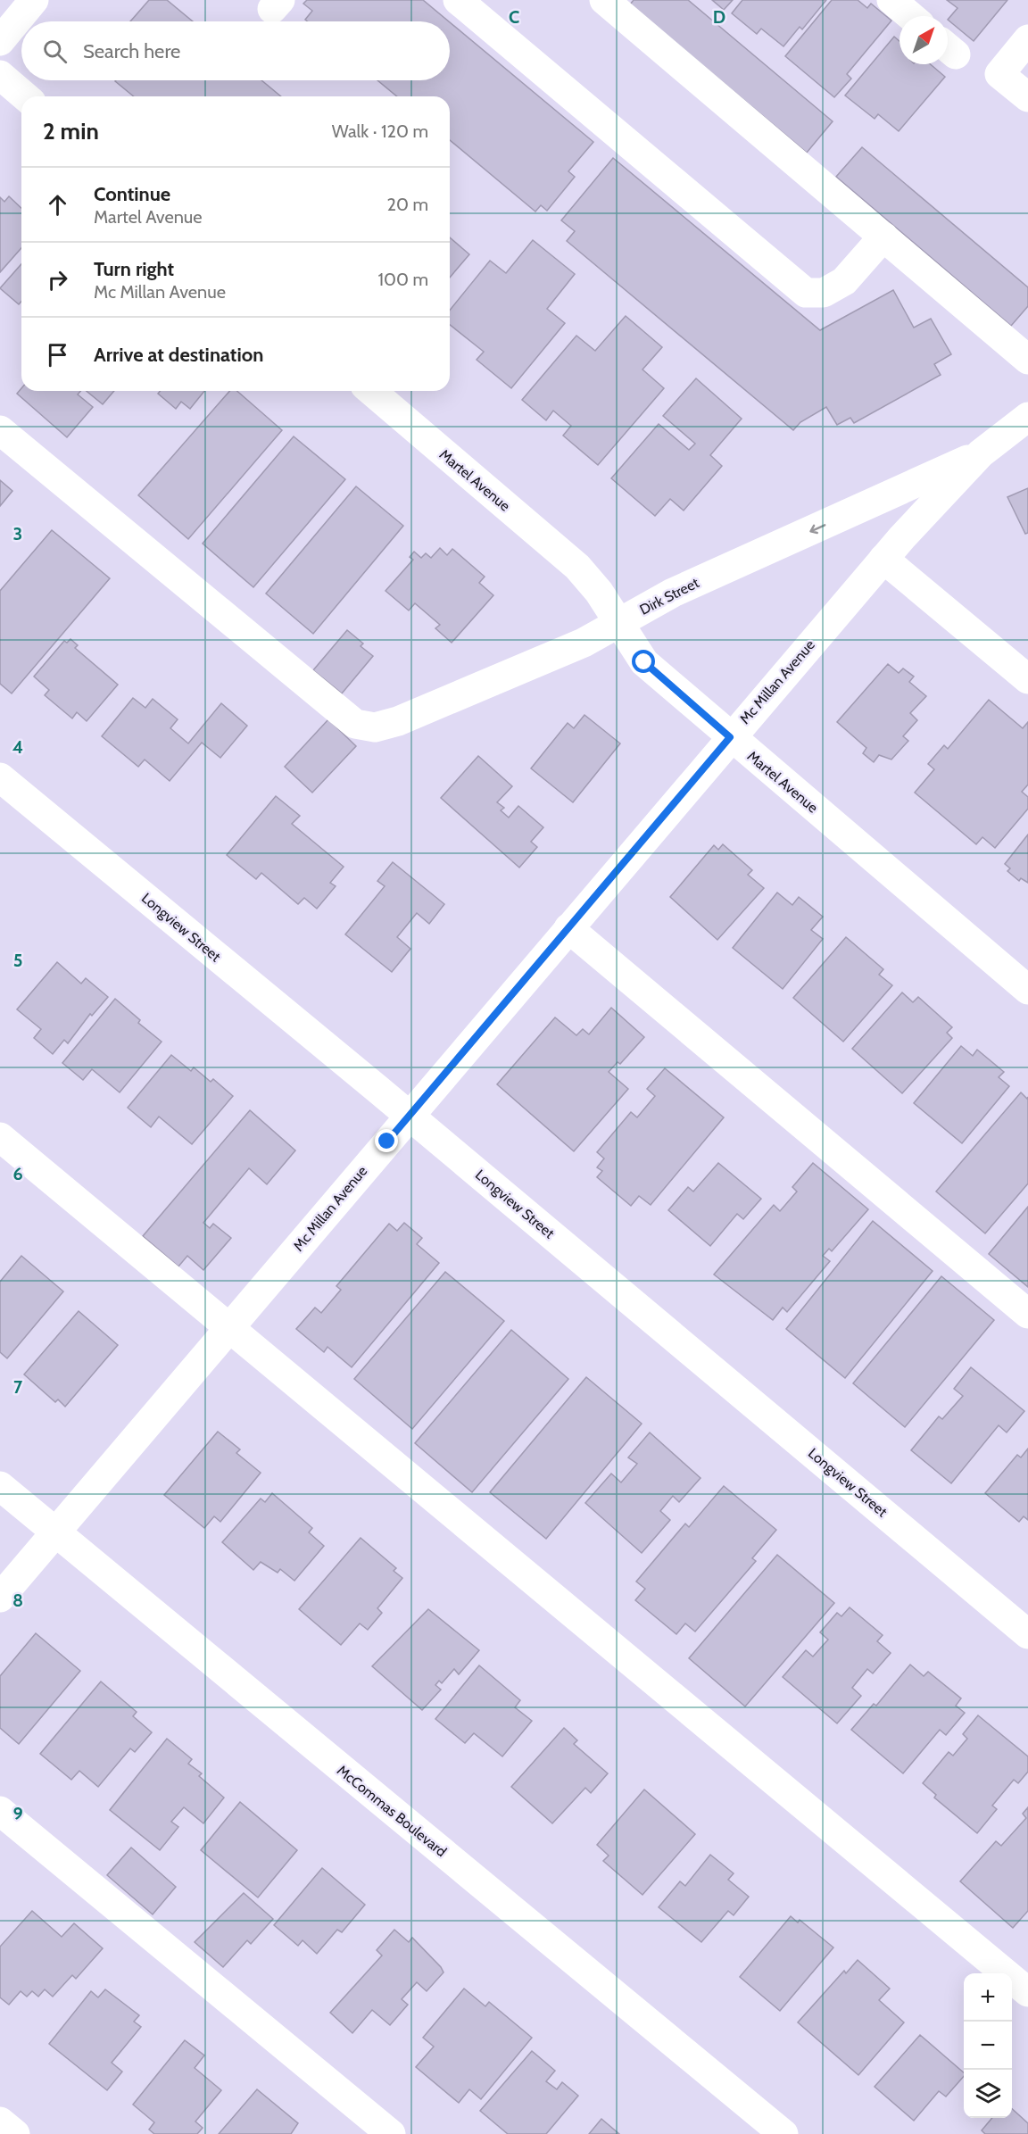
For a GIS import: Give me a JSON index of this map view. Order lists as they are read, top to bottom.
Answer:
{
  "streets": {
    "street": [
      "Martel Avenue",
      "Dirk Street",
      "Mc Millan Avenue",
      "Longview Street",
      "McCommas Boulevard"
    ]
  },
  "crossings": [
    ["Martel Avenue", "Dirk Street"],
    ["Martel Avenue", "Mc Millan Avenue"],
    ["Dirk Street", "Mc Millan Avenue"],
    ["Mc Millan Avenue", "Longview Street"],
    ["Mc Millan Avenue", "McCommas Boulevard"]
  ],
  "north": "top right",
  "page": {
    "search": "Search here",
    "heading": ["2 min", "Walk · 120 m"],
    "list": [
      ["Continue", "Martel Avenue", "20 m"],
      ["Turn right", "Mc Millan Avenue", "100 m"],
      "Arrive at destination"
    ],
    "map_buttons": ["+", "−"]
  },
  "grid": {
    "columns": ["C", "D"],
    "rows": [
      "3",
      "4",
      "5",
      "6",
      "7",
      "8",
      "9"
    ]
  }
}
